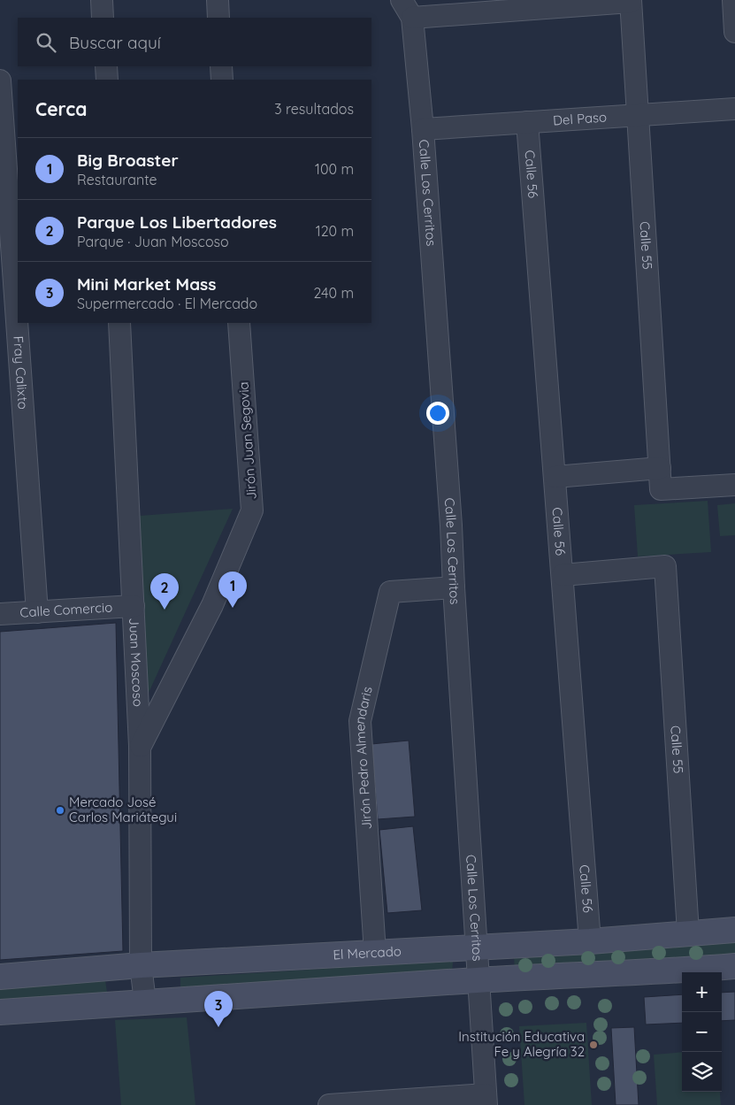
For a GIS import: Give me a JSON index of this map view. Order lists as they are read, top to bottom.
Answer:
{
  "streets": {
    "main road": ["El Mercado"],
    "street": [
      "Del Paso",
      "Calle 56",
      "Calle Los Cerritos",
      "Calle 55",
      "Fray Calixto",
      "Jirón Juan Segovia",
      "Calle Comercio",
      "Juan Moscoso",
      "Jirón Pedro Almendaris"
    ]
  },
  "crossings": [
    ["Del Paso", "Calle 56"],
    ["Del Paso", "Calle Los Cerritos"],
    ["Del Paso", "Calle 55"],
    ["Calle 56", "Calle 55"],
    ["Calle 56", "El Mercado"],
    ["Calle Los Cerritos", "Jirón Pedro Almendaris"],
    ["Calle Los Cerritos", "El Mercado"],
    ["Calle 55", "El Mercado"],
    ["Fray Calixto", "Calle Comercio"],
    ["Jirón Juan Segovia", "Juan Moscoso"],
    ["Calle Comercio", "Juan Moscoso"],
    ["Juan Moscoso", "El Mercado"],
    ["Jirón Pedro Almendaris", "El Mercado"]
  ],
  "places": ["Mercado José Carlos Mariátegui", "Institución Educativa Fe y Alegría 32"],
  "page": {
    "search": "Buscar aquí",
    "heading": ["Cerca", "3 resultados"],
    "list": [
      {
        "mark": "1",
        "name": "Big Broaster",
        "note": "Restaurante",
        "value": "100 m"
      },
      {
        "mark": "2",
        "name": "Parque Los Libertadores",
        "note": "Parque · Juan Moscoso",
        "value": "120 m"
      },
      {
        "mark": "3",
        "name": "Mini Market Mass",
        "note": "Supermercado · El Mercado",
        "value": "240 m"
      }
    ],
    "pins": ["1", "2", "3"],
    "map_buttons": ["+", "−"]
  }
}
